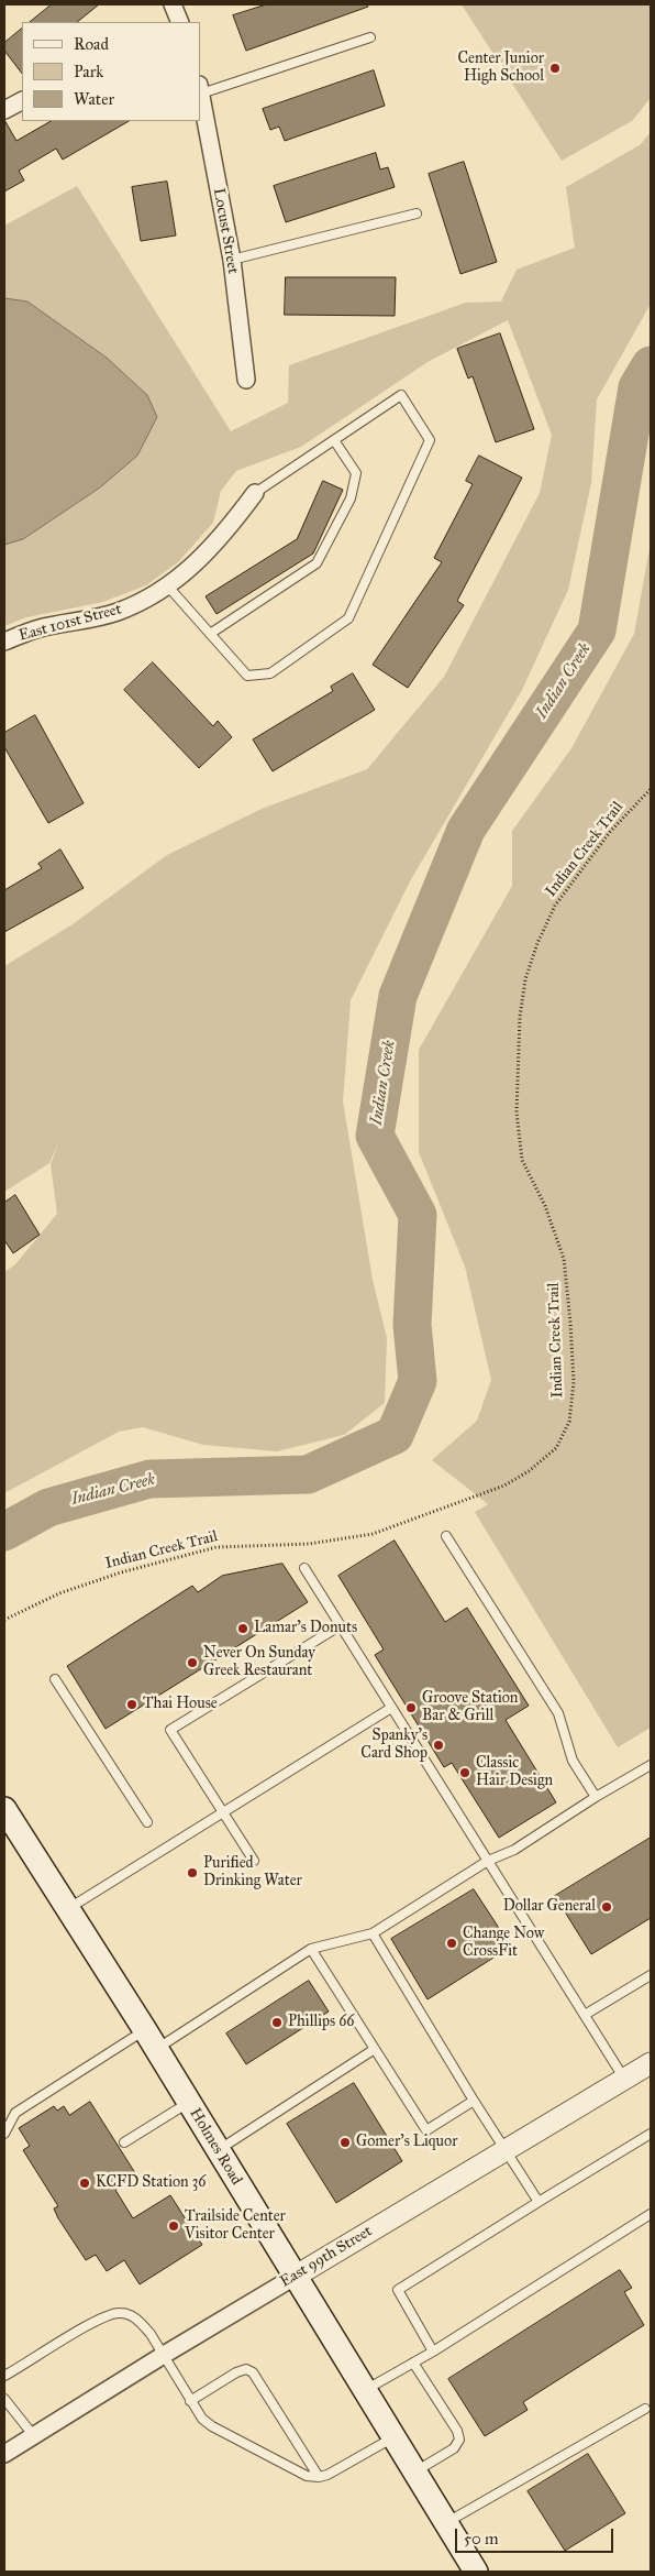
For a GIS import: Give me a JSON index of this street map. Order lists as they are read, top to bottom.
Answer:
{
  "streets": {
    "main road": ["Holmes Road"],
    "street": ["Locust Street", "East 101st Street", "East 99th Street"],
    "path": ["Indian Creek Trail"]
  },
  "crossings": [
    ["Holmes Road", "East 99th Street"]
  ],
  "water": ["Indian Creek"],
  "places": [
    "Center Junior High School",
    "Lamar's Donuts",
    "Never On Sunday Greek Restaurant",
    "Thai House",
    "Groove Station Bar & Grill",
    "Spanky's Card Shop",
    "Classic Hair Design",
    "Purified Drinking Water",
    "Dollar General",
    "Change Now CrossFit",
    "Phillips 66",
    "Gomer's Liquor",
    "KCFD Station 36",
    "Trailside Center Visitor Center"
  ],
  "legend": ["Road", "Park", "Water"],
  "scale_bar": "50 m"
}
